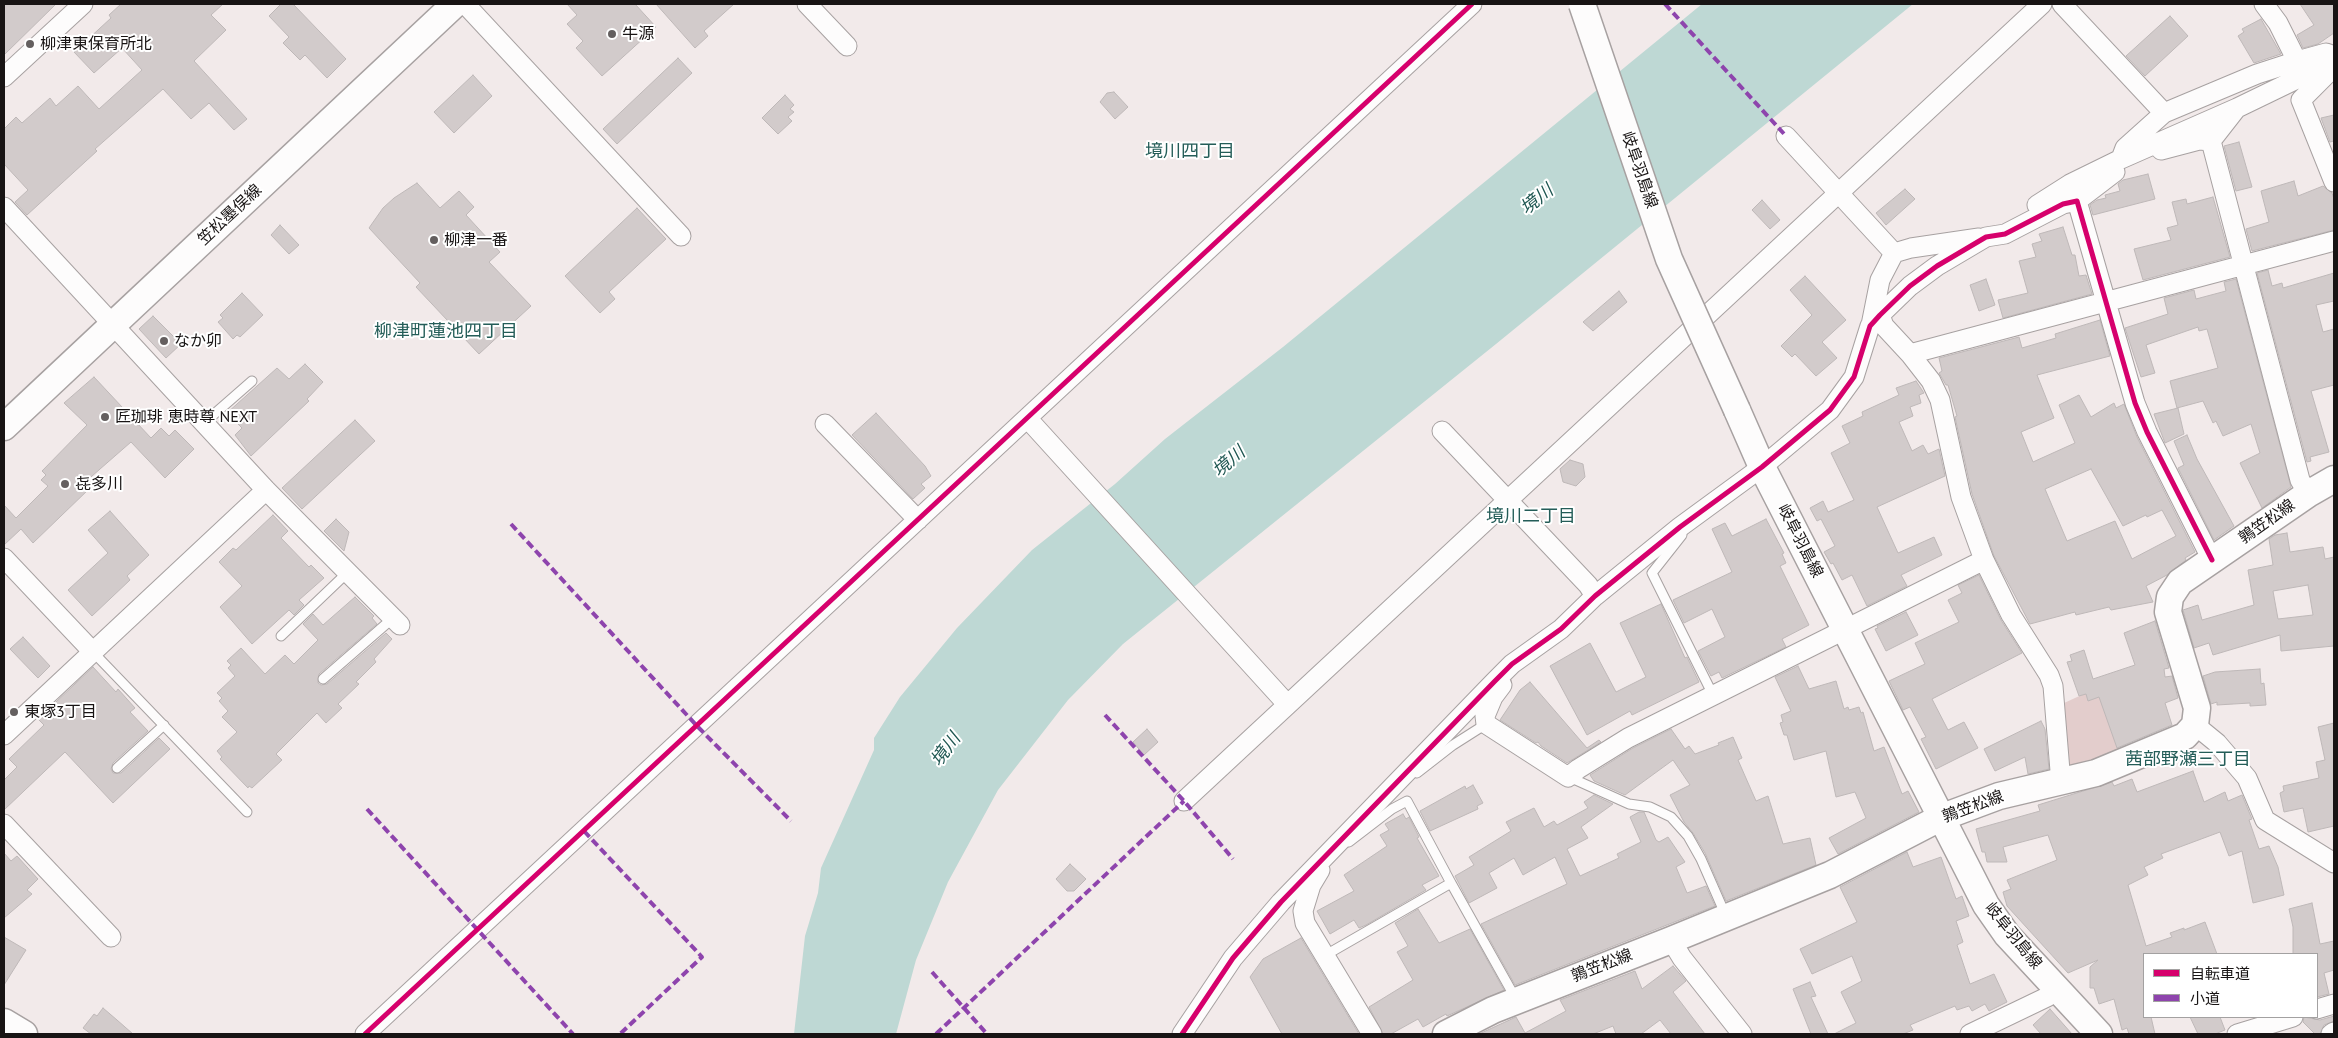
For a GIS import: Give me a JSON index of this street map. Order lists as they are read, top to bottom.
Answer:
{
  "streets": {
    "main road": ["岐阜羽島線", "笠松墨俣線", "鶉笠松線"]
  },
  "crossings": [
    ["岐阜羽島線", "鶉笠松線"]
  ],
  "districts": [
    "境川四丁目",
    "柳津町蓮池四丁目",
    "境川二丁目",
    "茜部野瀬三丁目"
  ],
  "water": ["境川"],
  "places": [
    "牛源",
    "柳津東保育所北",
    "柳津一番",
    "なか卯",
    "匠珈琲 恵時尊 NEXT",
    "㐂多川",
    "東塚3丁目"
  ],
  "legend": ["自転車道", "小道"]
}
